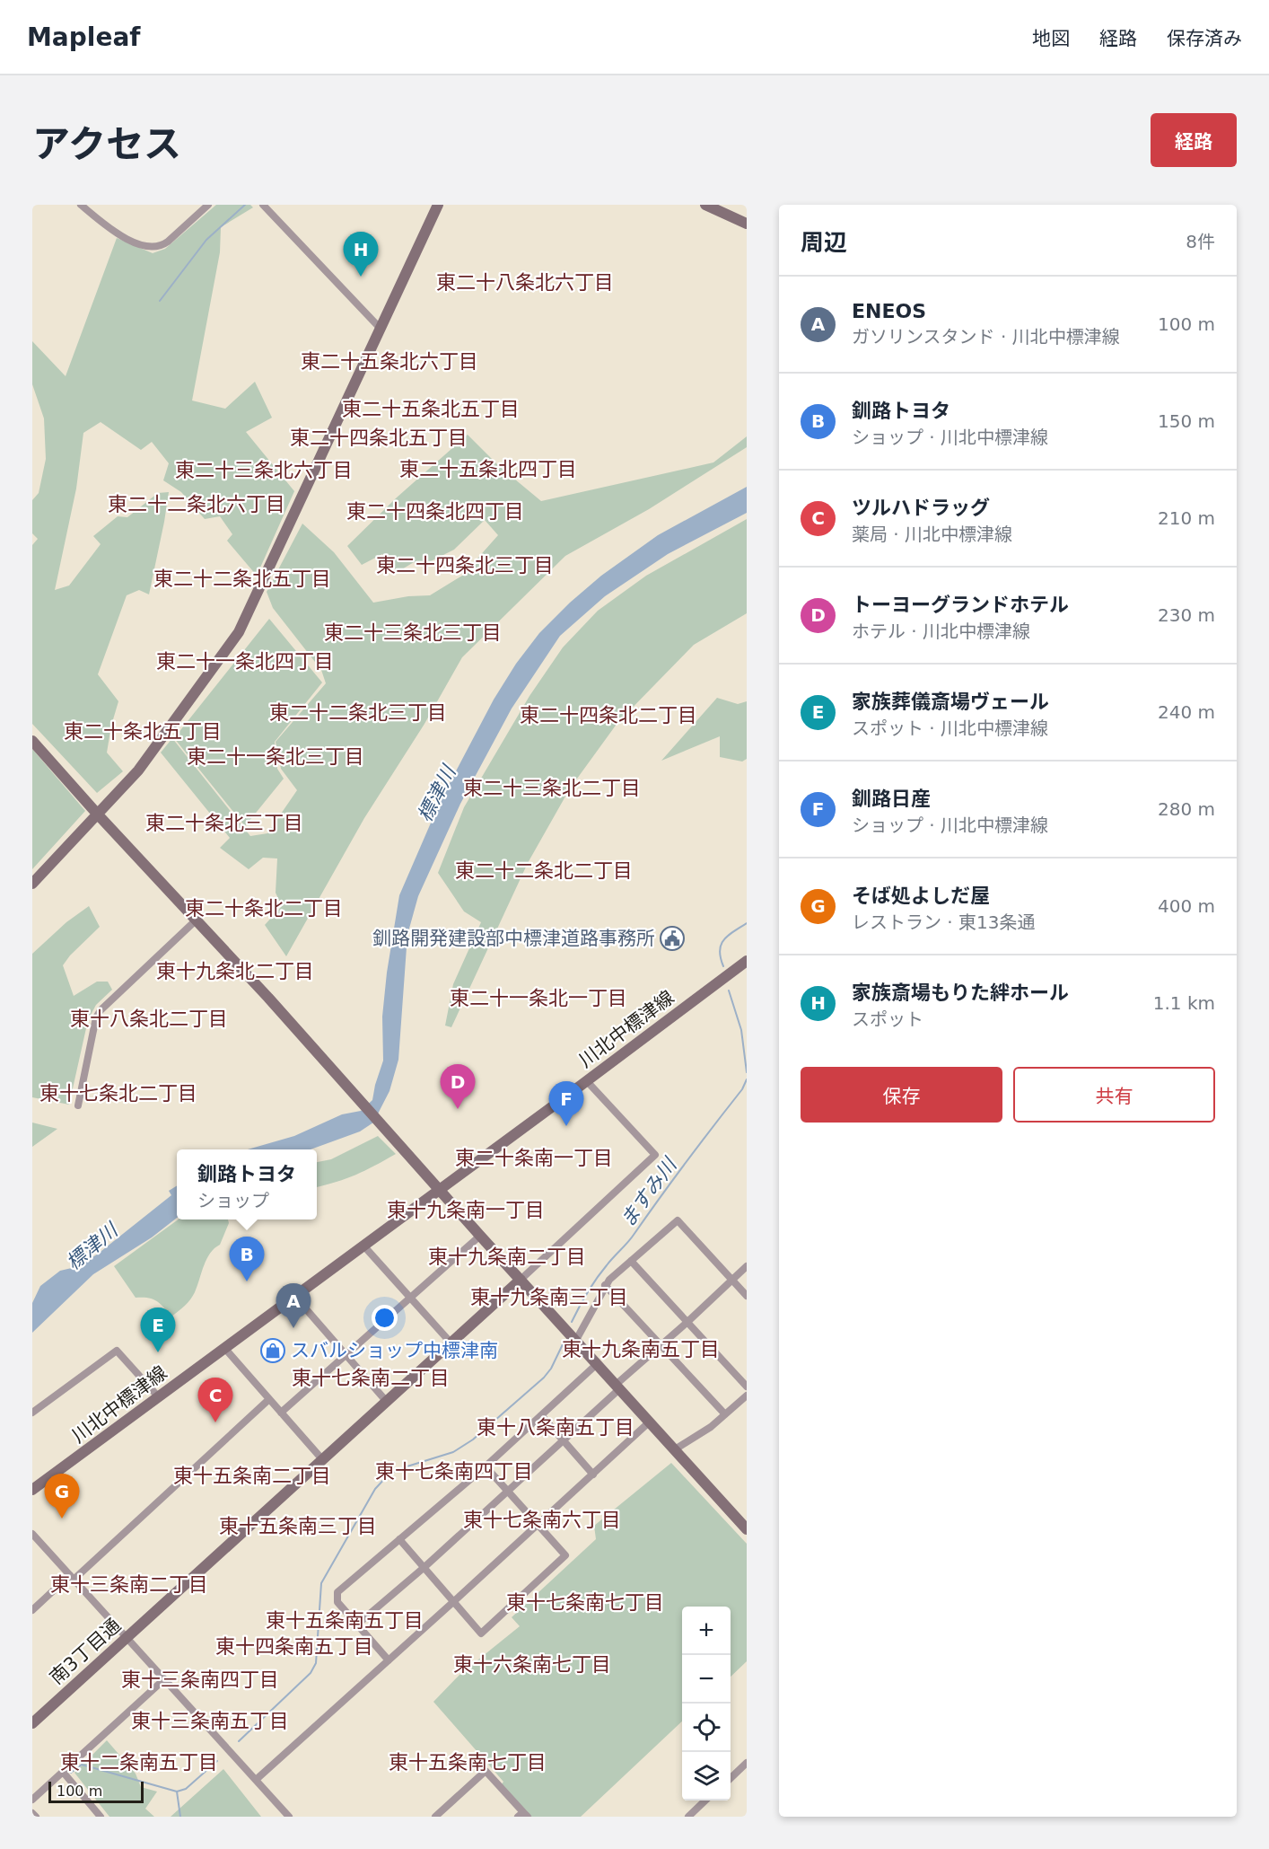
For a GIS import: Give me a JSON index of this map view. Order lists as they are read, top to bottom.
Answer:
{
  "streets": {
    "street": ["川北中標津線", "南3丁目通"]
  },
  "districts": [
    "東二十八条北六丁目",
    "東二十五条北六丁目",
    "東二十五条北五丁目",
    "東二十四条北五丁目",
    "東二十五条北四丁目",
    "東二十三条北六丁目",
    "東二十二条北六丁目",
    "東二十四条北四丁目",
    "東二十四条北三丁目",
    "東二十二条北五丁目",
    "東二十三条北三丁目",
    "東二十一条北四丁目",
    "東二十二条北三丁目",
    "東二十四条北二丁目",
    "東二十条北五丁目",
    "東二十一条北三丁目",
    "東二十三条北二丁目",
    "東二十条北三丁目",
    "東二十二条北二丁目",
    "東二十条北二丁目",
    "東十九条北二丁目",
    "東二十一条北一丁目",
    "東十八条北二丁目",
    "東十七条北二丁目",
    "東二十条南一丁目",
    "東十九条南一丁目",
    "東十九条南二丁目",
    "東十九条南三丁目",
    "東十九条南五丁目",
    "東十七条南二丁目",
    "東十八条南五丁目",
    "東十七条南四丁目",
    "東十五条南二丁目",
    "東十七条南六丁目",
    "東十五条南三丁目",
    "東十三条南二丁目",
    "東十七条南七丁目",
    "東十五条南五丁目",
    "東十四条南五丁目",
    "東十六条南七丁目",
    "東十三条南四丁目",
    "東十三条南五丁目",
    "東十二条南五丁目",
    "東十五条南七丁目"
  ],
  "water": ["標津川", "ますみ川"],
  "places": {
    "public building": ["釧路開発建設部中標津道路事務所"],
    "shop": ["スバルショップ中標津南"]
  },
  "scale_bar": "100 m",
  "page": {
    "header": "Mapleaf",
    "nav": ["地図", "経路", "保存済み"],
    "title": "アクセス",
    "buttons": [
      "経路",
      ["保存", "共有"]
    ],
    "heading": ["周辺", "8件"],
    "pins": [
      "H",
      "D",
      "F",
      "B",
      "A",
      "E",
      "C",
      "G"
    ],
    "list": [
      {
        "mark": "A",
        "name": "ENEOS",
        "note": "ガソリンスタンド · 川北中標津線",
        "value": "100 m"
      },
      {
        "mark": "B",
        "name": "釧路トヨタ",
        "note": "ショップ · 川北中標津線",
        "value": "150 m"
      },
      {
        "mark": "C",
        "name": "ツルハドラッグ",
        "note": "薬局 · 川北中標津線",
        "value": "210 m"
      },
      {
        "mark": "D",
        "name": "トーヨーグランドホテル",
        "note": "ホテル · 川北中標津線",
        "value": "230 m"
      },
      {
        "mark": "E",
        "name": "家族葬儀斎場ヴェール",
        "note": "スポット · 川北中標津線",
        "value": "240 m"
      },
      {
        "mark": "F",
        "name": "釧路日産",
        "note": "ショップ · 川北中標津線",
        "value": "280 m"
      },
      {
        "mark": "G",
        "name": "そば処よしだ屋",
        "note": "レストラン · 東13条通",
        "value": "400 m"
      },
      {
        "mark": "H",
        "name": "家族斎場もりた絆ホール",
        "note": "スポット",
        "value": "1.1 km"
      }
    ],
    "popup": ["釧路トヨタ", "ショップ"],
    "map_buttons": ["+", "−"],
    "scale": "100 m"
  }
}
